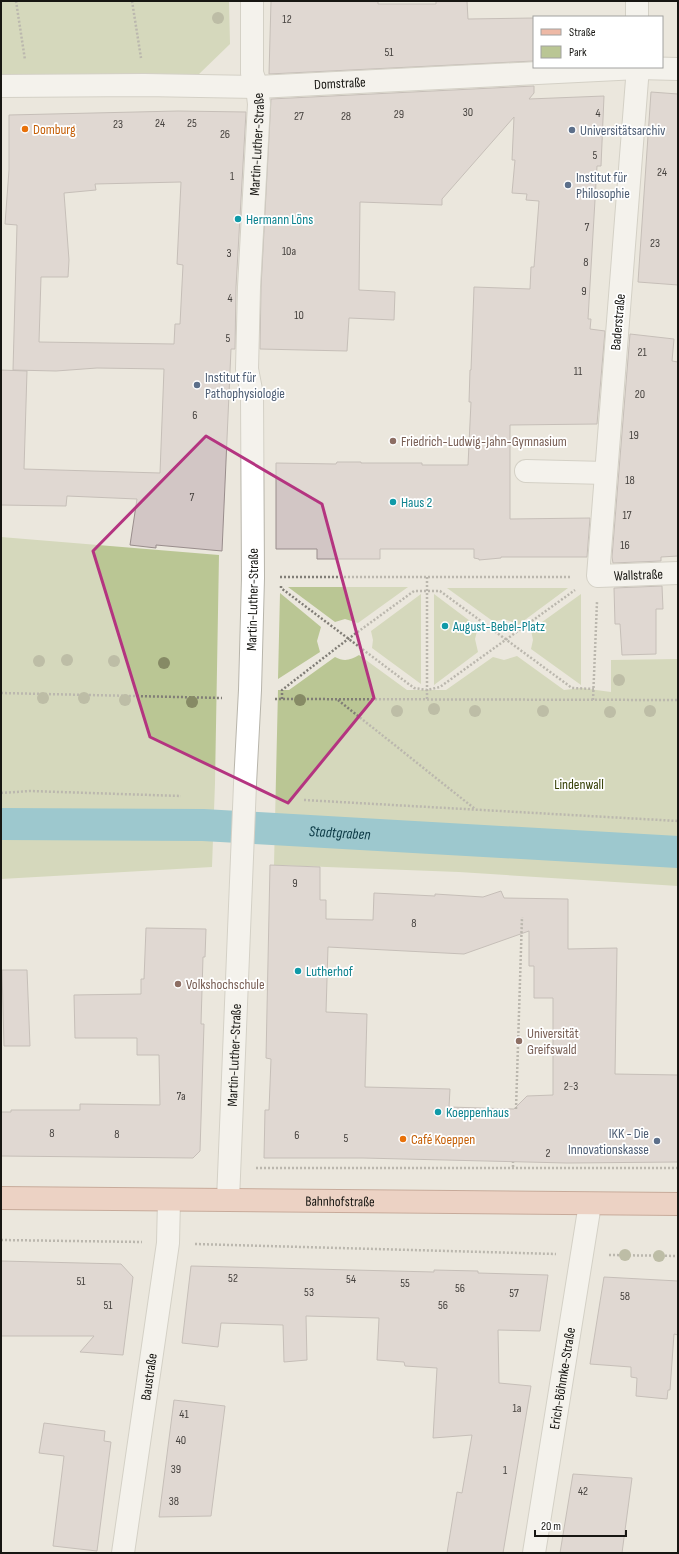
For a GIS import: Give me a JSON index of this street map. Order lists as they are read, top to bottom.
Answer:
{
  "streets": {
    "main road": ["Bahnhofstraße"],
    "street": [
      "Domstraße",
      "Martin-Luther-Straße",
      "Baderstraße",
      "Wallstraße",
      "Baustraße",
      "Erich-Böhmke-Straße"
    ]
  },
  "crossings": [
    ["Domstraße", "Martin-Luther-Straße"],
    ["Martin-Luther-Straße", "Bahnhofstraße"],
    ["Baderstraße", "Wallstraße"],
    ["Bahnhofstraße", "Baustraße"],
    ["Bahnhofstraße", "Erich-Böhmke-Straße"]
  ],
  "water": ["Stadtgraben"],
  "parks": ["Lindenwall"],
  "places": [
    "Domburg",
    "Universitätsarchiv",
    "Institut für Philosophie",
    "Hermann Löns",
    "Institut für Pathophysiologie",
    "Friedrich-Ludwig-Jahn-Gymnasium",
    "Haus 2",
    "August-Bebel-Platz",
    "Lutherhof",
    "Volkshochschule",
    "Universität Greifswald",
    "Koeppenhaus",
    "Café Koeppen",
    "IKK - Die Innovationskasse"
  ],
  "house_numbers": [
    "12",
    "51",
    "30",
    "4",
    "29",
    "27",
    "28",
    "24",
    "25",
    "23",
    "26",
    "5",
    "24",
    "1",
    "7",
    "23",
    "10a",
    "3",
    "8",
    "9",
    "4",
    "10",
    "5",
    "21",
    "11",
    "20",
    "6",
    "19",
    "18",
    "7",
    "17",
    "16",
    "9",
    "8",
    "2-3",
    "7a",
    "8",
    "8",
    "6",
    "5",
    "2",
    "52",
    "54",
    "51",
    "55",
    "56",
    "53",
    "57",
    "58",
    "51",
    "56",
    "1a",
    "41",
    "40",
    "39",
    "1",
    "42",
    "38"
  ],
  "legend": ["Straße", "Park"],
  "scale_bar": "20 m"
}
